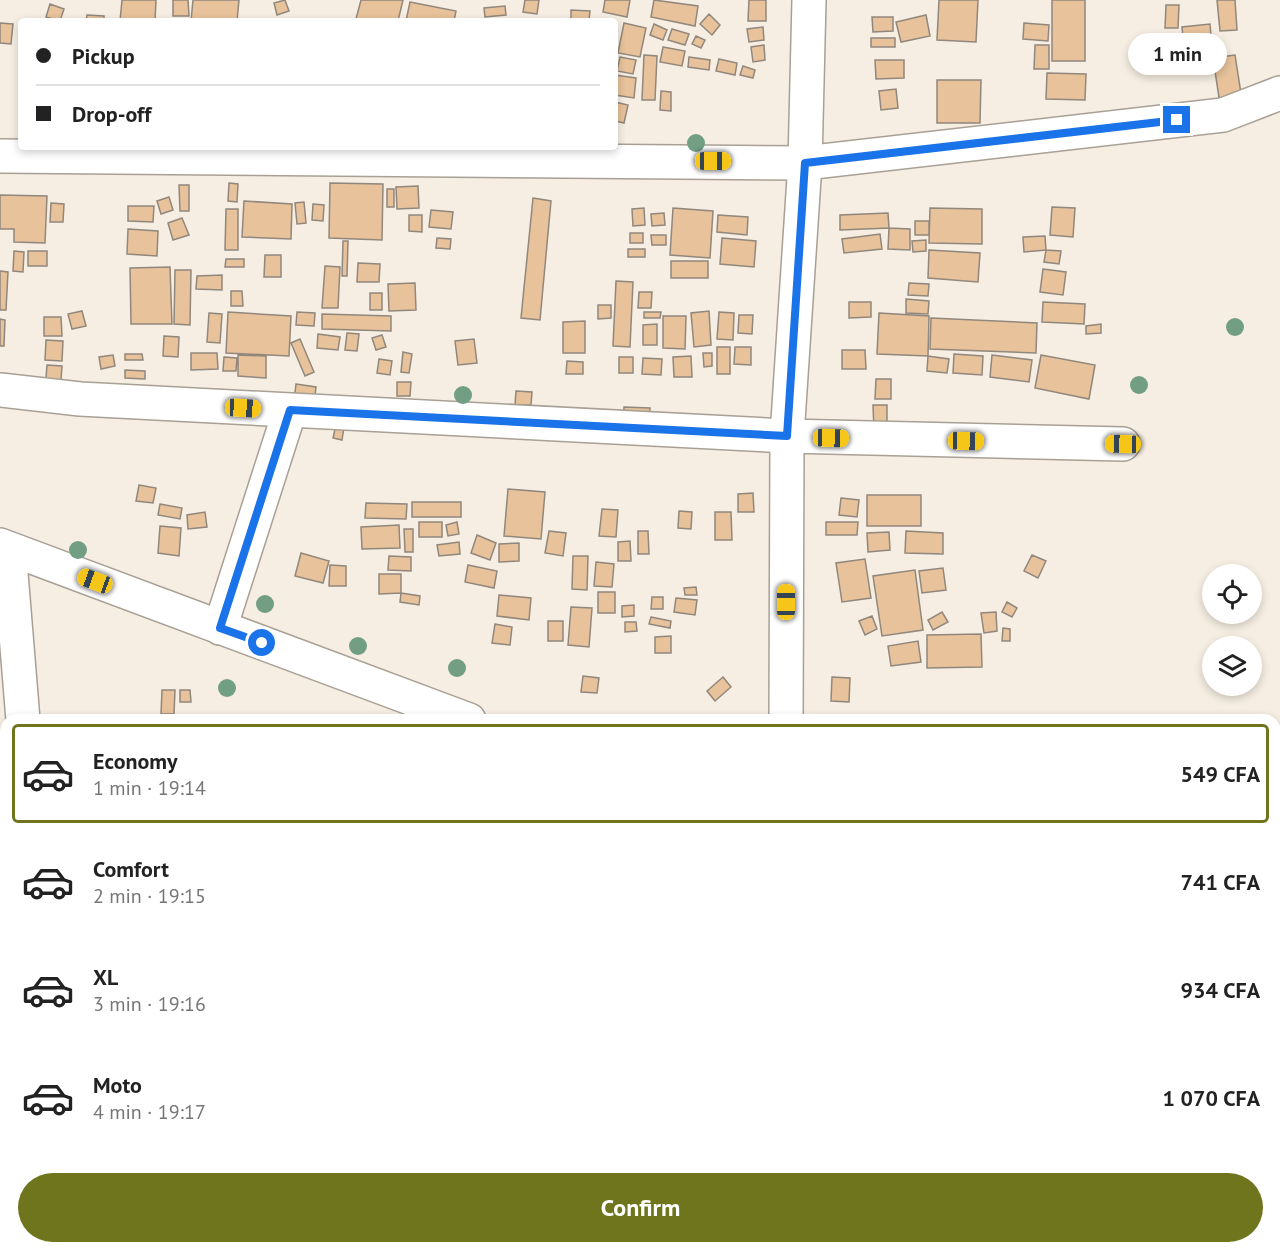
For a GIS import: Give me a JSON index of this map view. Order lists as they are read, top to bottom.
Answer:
{
  "page": {
    "banner": ["Pickup", "Drop-off"],
    "bubble": "1 min",
    "list": [
      {
        "name": "Economy",
        "note": "1 min · 19:14",
        "value": "549 CFA"
      },
      {
        "name": "Comfort",
        "note": "2 min · 19:15",
        "value": "741 CFA"
      },
      {
        "name": "XL",
        "note": "3 min · 19:16",
        "value": "934 CFA"
      },
      {
        "name": "Moto",
        "note": "4 min · 19:17",
        "value": "1 070 CFA"
      }
    ],
    "buttons": "Confirm"
  }
}
